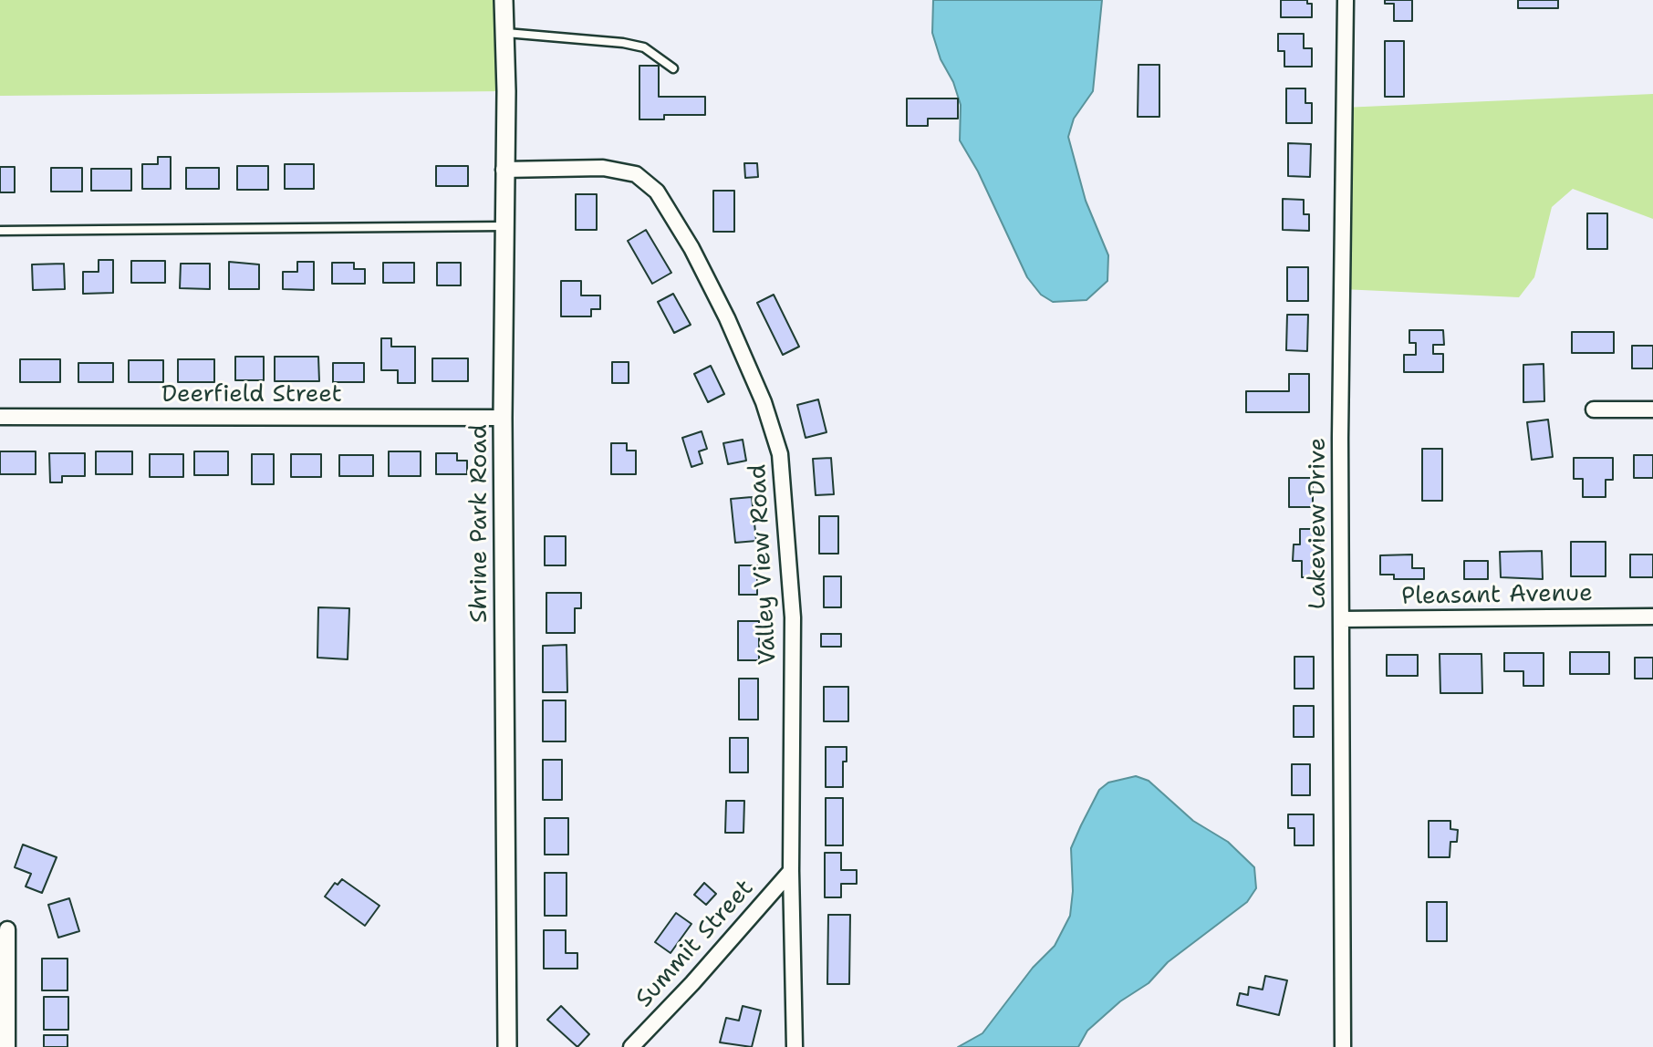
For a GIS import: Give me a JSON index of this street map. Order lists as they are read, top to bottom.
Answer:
{
  "streets": {
    "street": [
      "Deerfield Street",
      "Shrine Park Road",
      "Lakeview Drive",
      "Valley View Road",
      "Pleasant Avenue",
      "Summit Street"
    ]
  },
  "crossings": [
    ["Deerfield Street", "Shrine Park Road"],
    ["Shrine Park Road", "Valley View Road"],
    ["Lakeview Drive", "Pleasant Avenue"],
    ["Valley View Road", "Summit Street"]
  ]
}
